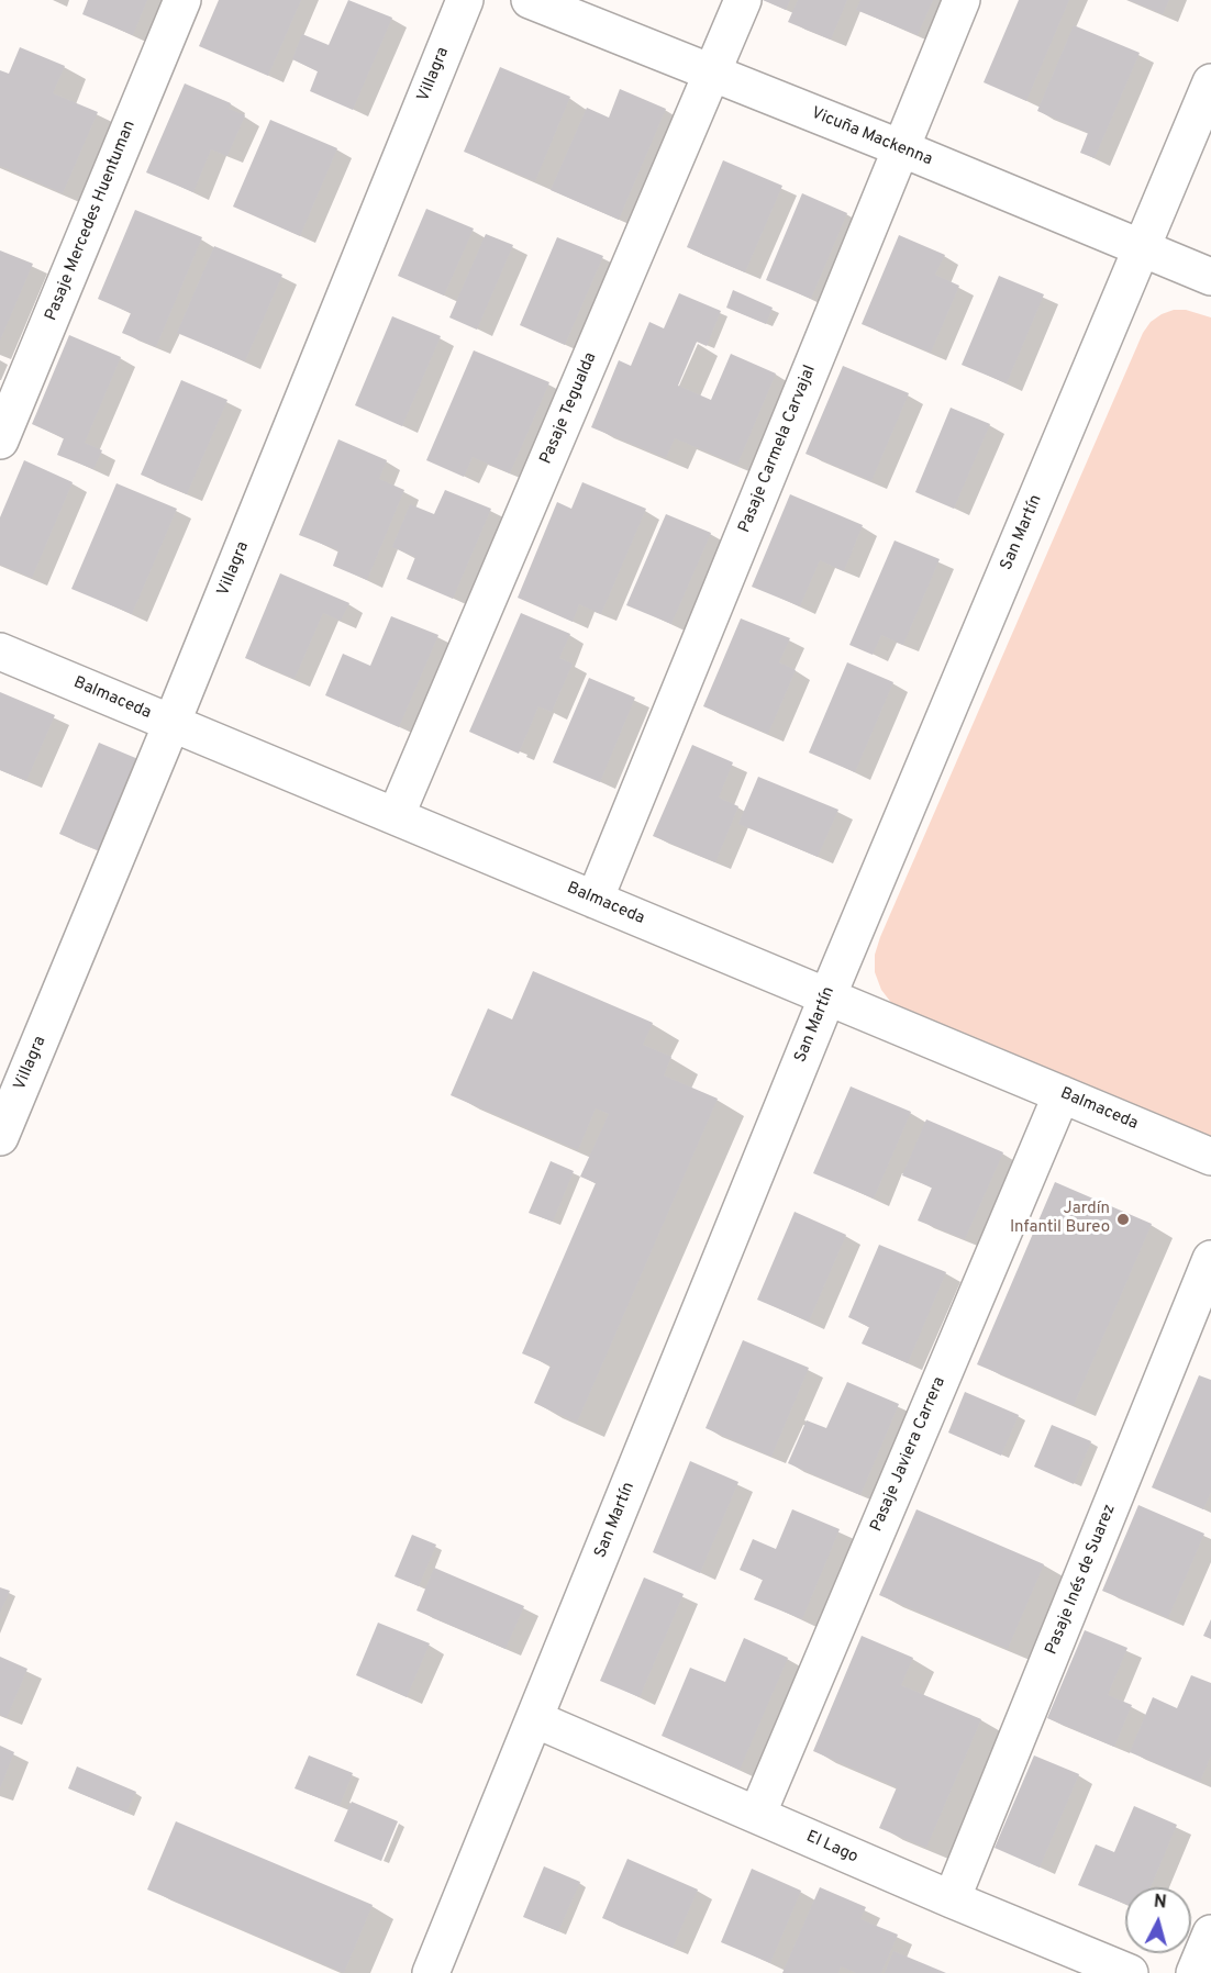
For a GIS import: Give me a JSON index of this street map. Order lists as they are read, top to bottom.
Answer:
{
  "streets": {
    "street": [
      "Villagra",
      "Vicuña Mackenna",
      "Pasaje Mercedes Huentuman",
      "Pasaje Tegualda",
      "Pasaje Carmela Carvajal",
      "San Martín",
      "Balmaceda",
      "Pasaje Javiera Carrera",
      "Pasaje Inés de Suarez",
      "El Lago"
    ]
  },
  "crossings": [
    ["Villagra", "Balmaceda"],
    ["Vicuña Mackenna", "Pasaje Tegualda"],
    ["Vicuña Mackenna", "Pasaje Carmela Carvajal"],
    ["Vicuña Mackenna", "San Martín"],
    ["Pasaje Tegualda", "Balmaceda"],
    ["Pasaje Carmela Carvajal", "Balmaceda"],
    ["San Martín", "Balmaceda"],
    ["San Martín", "El Lago"],
    ["Balmaceda", "Pasaje Javiera Carrera"],
    ["Pasaje Javiera Carrera", "El Lago"],
    ["Pasaje Inés de Suarez", "El Lago"]
  ],
  "places": ["Jardín Infantil Bureo"],
  "north": "top"
}
